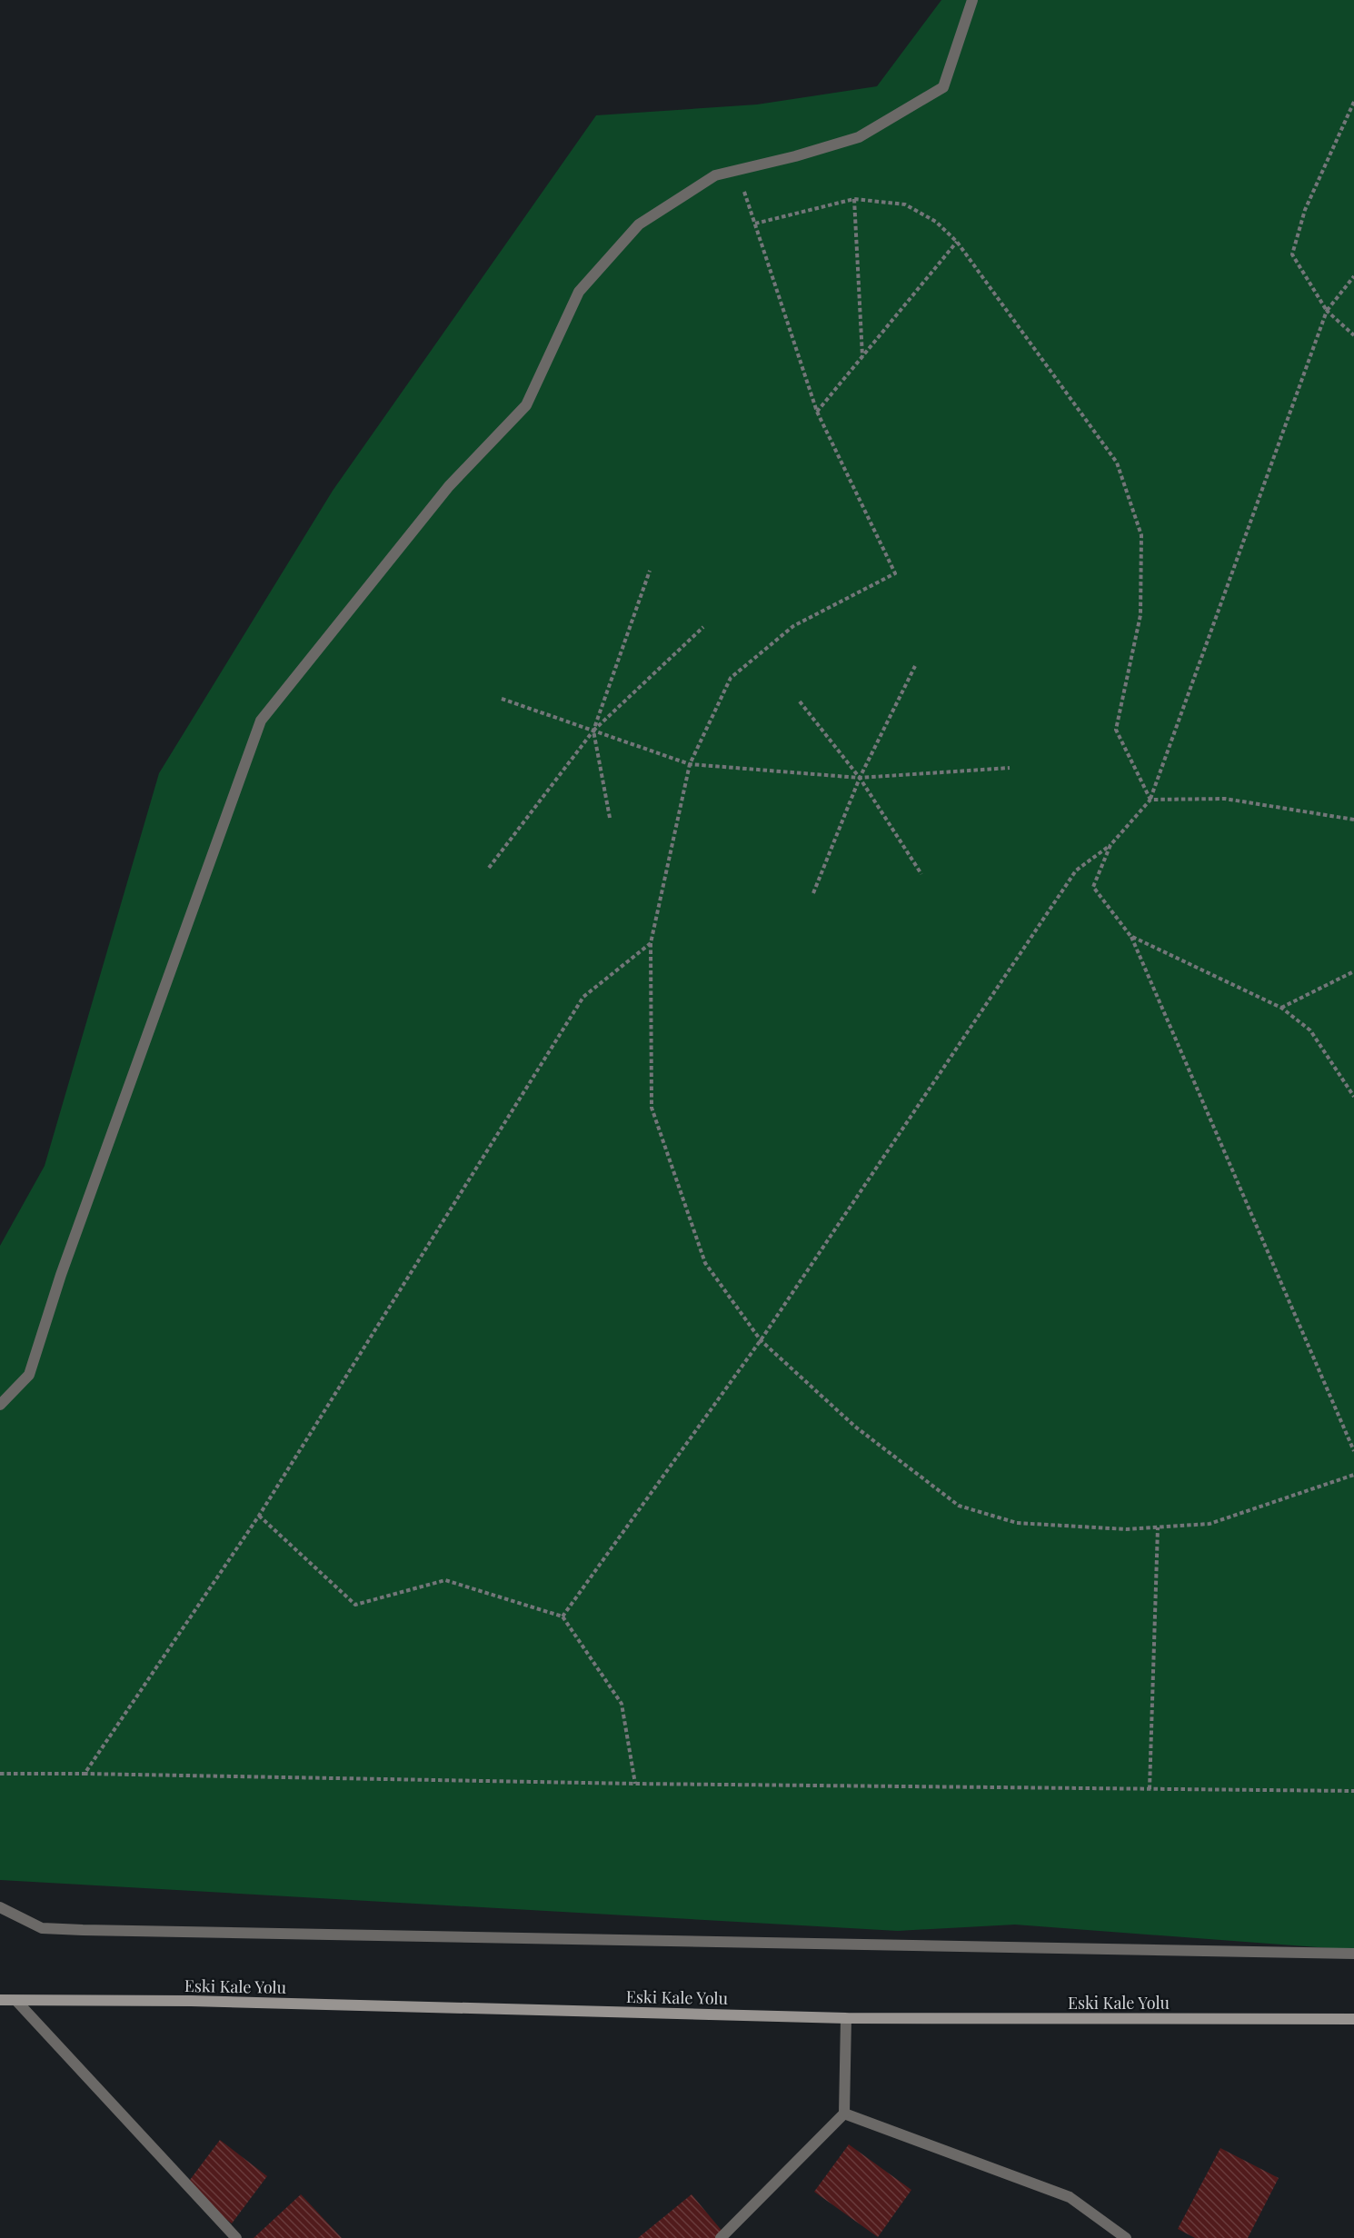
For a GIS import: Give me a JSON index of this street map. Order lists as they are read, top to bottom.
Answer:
{
  "streets": {
    "street": ["Eski Kale Yolu"]
  }
}
